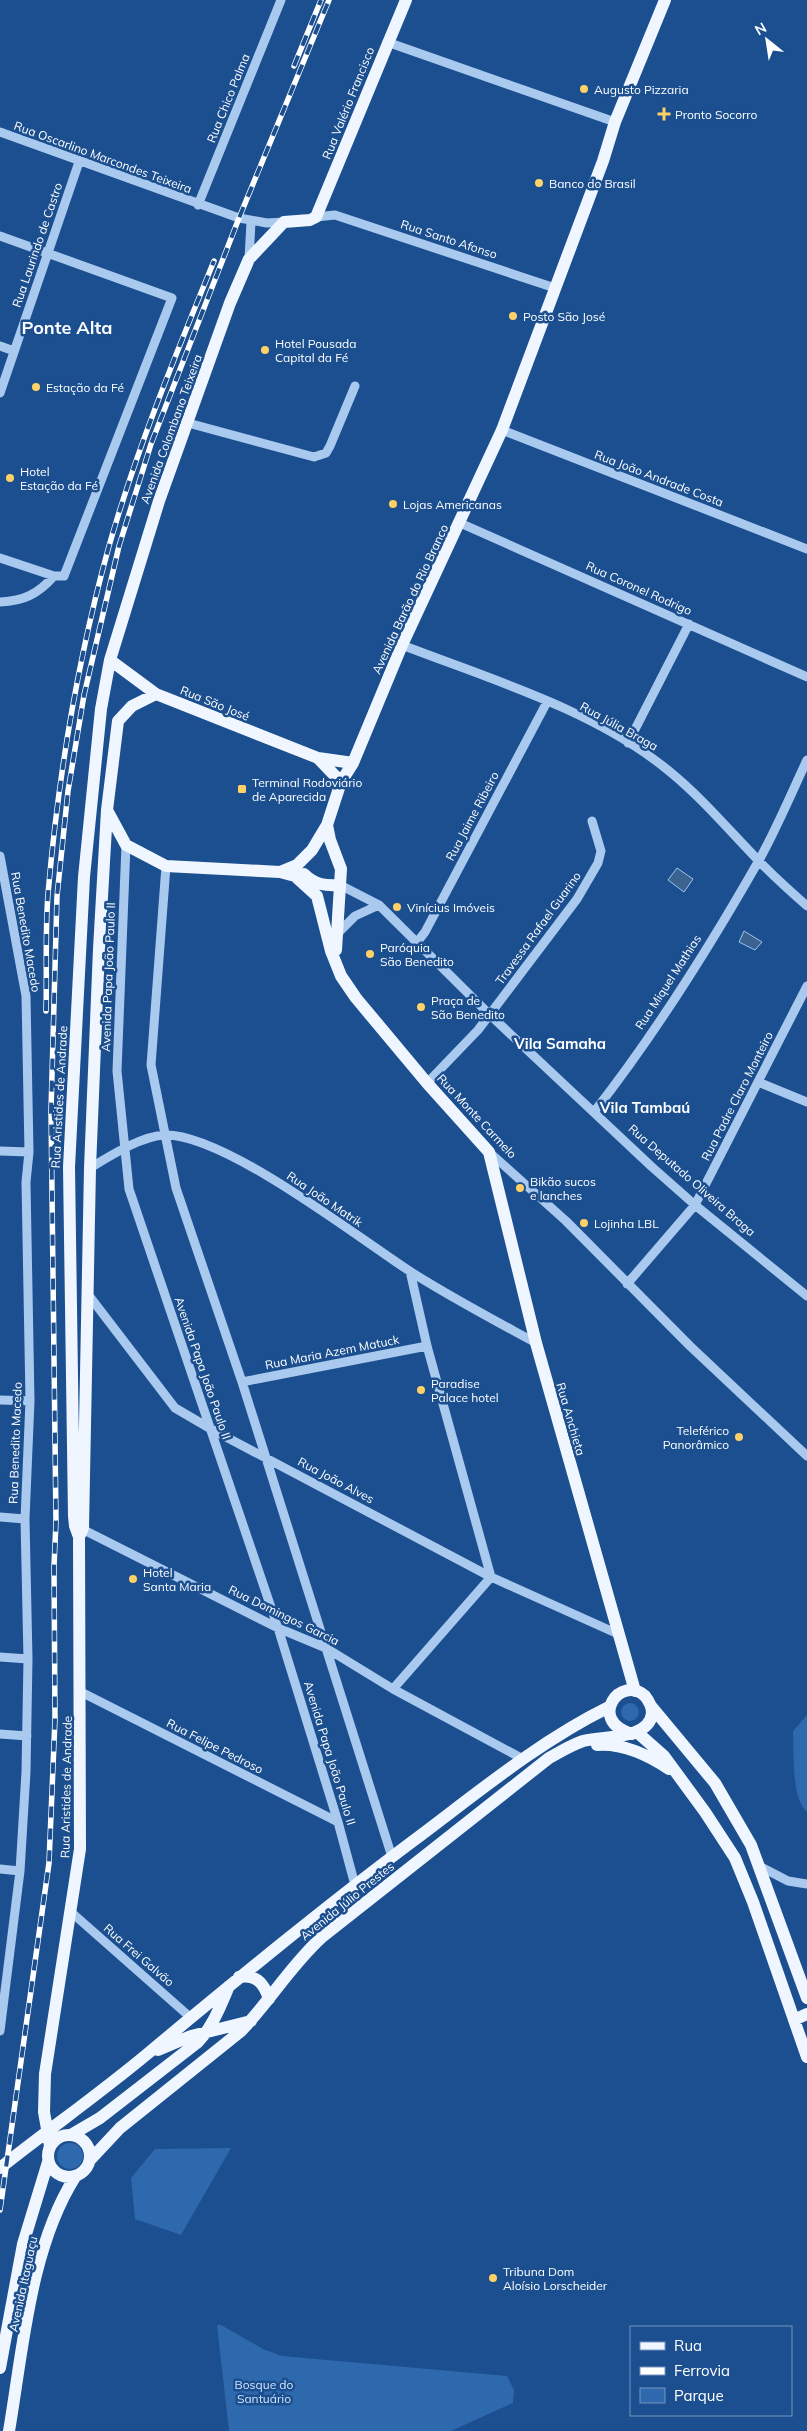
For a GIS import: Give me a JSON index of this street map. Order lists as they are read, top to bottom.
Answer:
{
  "streets": {
    "main road": [
      "Rua Valério Francisco",
      "Rua Santo Afonso",
      "Avenida Colombano Teixeira",
      "Avenida Barão do Rio Branco",
      "Rua São José",
      "Rua Aristides de Andrade",
      "Rua Monte Carmelo",
      "Rua Anchieta",
      "Avenida Júlio Prestes",
      "Avenida Itaguaçu"
    ],
    "street": [
      "Rua Chico Palma",
      "Rua Oscarlino Marcondes Teixeira",
      "Rua Laurindo de Castro",
      "Rua João Andrade Costa",
      "Rua Coronel Rodrigo",
      "Rua Júlia Braga",
      "Rua Jaime Ribeiro",
      "Travessa Rafael Guarino",
      "Rua Benedito Macedo",
      "Avenida Papa João Paulo II",
      "Rua Miquel Mathias",
      "Rua Padre Claro Monteiro",
      "Rua Deputado Oliveira Braga",
      "Rua João Matrik",
      "Rua Maria Azem Matuck",
      "Rua João Alves",
      "Rua Domingos Garcia",
      "Rua Felipe Pedroso",
      "Rua Frei Galvão"
    ]
  },
  "crossings": [
    ["Rua Chico Palma", "Rua Oscarlino Marcondes Teixeira"],
    ["Rua Chico Palma", "Rua Santo Afonso"],
    ["Rua Valério Francisco", "Rua Santo Afonso"],
    ["Rua Oscarlino Marcondes Teixeira", "Rua Santo Afonso"],
    ["Rua Oscarlino Marcondes Teixeira", "Rua Laurindo de Castro"],
    ["Rua Santo Afonso", "Avenida Colombano Teixeira"],
    ["Rua Santo Afonso", "Avenida Barão do Rio Branco"],
    ["Avenida Colombano Teixeira", "Rua São José"],
    ["Avenida Colombano Teixeira", "Rua Aristides de Andrade"],
    ["Rua João Andrade Costa", "Avenida Barão do Rio Branco"],
    ["Rua Coronel Rodrigo", "Avenida Barão do Rio Branco"],
    ["Avenida Barão do Rio Branco", "Rua São José"],
    ["Avenida Barão do Rio Branco", "Rua Júlia Braga"],
    ["Rua São José", "Rua Aristides de Andrade"],
    ["Rua Júlia Braga", "Rua Jaime Ribeiro"],
    ["Rua Júlia Braga", "Rua Miquel Mathias"],
    ["Rua Jaime Ribeiro", "Rua Deputado Oliveira Braga"],
    ["Travessa Rafael Guarino", "Rua Monte Carmelo"],
    ["Travessa Rafael Guarino", "Rua Deputado Oliveira Braga"],
    ["Avenida Papa João Paulo II", "Rua João Matrik"],
    ["Avenida Papa João Paulo II", "Rua João Alves"],
    ["Avenida Papa João Paulo II", "Rua Domingos Garcia"],
    ["Avenida Papa João Paulo II", "Rua Felipe Pedroso"],
    ["Avenida Papa João Paulo II", "Avenida Júlio Prestes"],
    ["Rua Miquel Mathias", "Rua Deputado Oliveira Braga"],
    ["Rua Padre Claro Monteiro", "Rua Monte Carmelo"],
    ["Rua Padre Claro Monteiro", "Rua Deputado Oliveira Braga"],
    ["Rua Aristides de Andrade", "Rua João Matrik"],
    ["Rua Aristides de Andrade", "Rua João Alves"],
    ["Rua Aristides de Andrade", "Rua Domingos Garcia"],
    ["Rua Aristides de Andrade", "Rua Felipe Pedroso"],
    ["Rua Aristides de Andrade", "Avenida Júlio Prestes"],
    ["Rua Aristides de Andrade", "Rua Frei Galvão"],
    ["Rua Aristides de Andrade", "Avenida Itaguaçu"],
    ["Rua Monte Carmelo", "Rua Anchieta"],
    ["Rua João Matrik", "Rua Anchieta"],
    ["Rua Anchieta", "Rua João Alves"],
    ["Rua Anchieta", "Avenida Júlio Prestes"],
    ["Rua Domingos Garcia", "Avenida Júlio Prestes"],
    ["Avenida Júlio Prestes", "Rua Frei Galvão"],
    ["Avenida Júlio Prestes", "Avenida Itaguaçu"]
  ],
  "districts": ["Ponte Alta", "Vila Samaha", "Vila Tambaú"],
  "parks": ["Bosque do Santuário"],
  "places": {
    "other": [
      "Augusto Pizzaria",
      "Banco do Brasil",
      "Posto São José",
      "Hotel Pousada Capital da Fé",
      "Estação da Fé",
      "Hotel Estação da Fé",
      "Lojas Americanas",
      "Vinícius Imóveis",
      "Paróquia São Benedito",
      "Praça de São Benedito",
      "Bikão sucos e lanches",
      "Lojinha LBL",
      "Paradise Palace hotel",
      "Teleférico Panorâmico",
      "Hotel Santa Maria",
      "Tribuna Dom Aloísio Lorscheider"
    ],
    "health": ["Pronto Socorro"],
    "transit": ["Terminal Rodoviário de Aparecida"]
  },
  "legend": ["Rua", "Ferrovia", "Parque"],
  "north": "top left"
}
